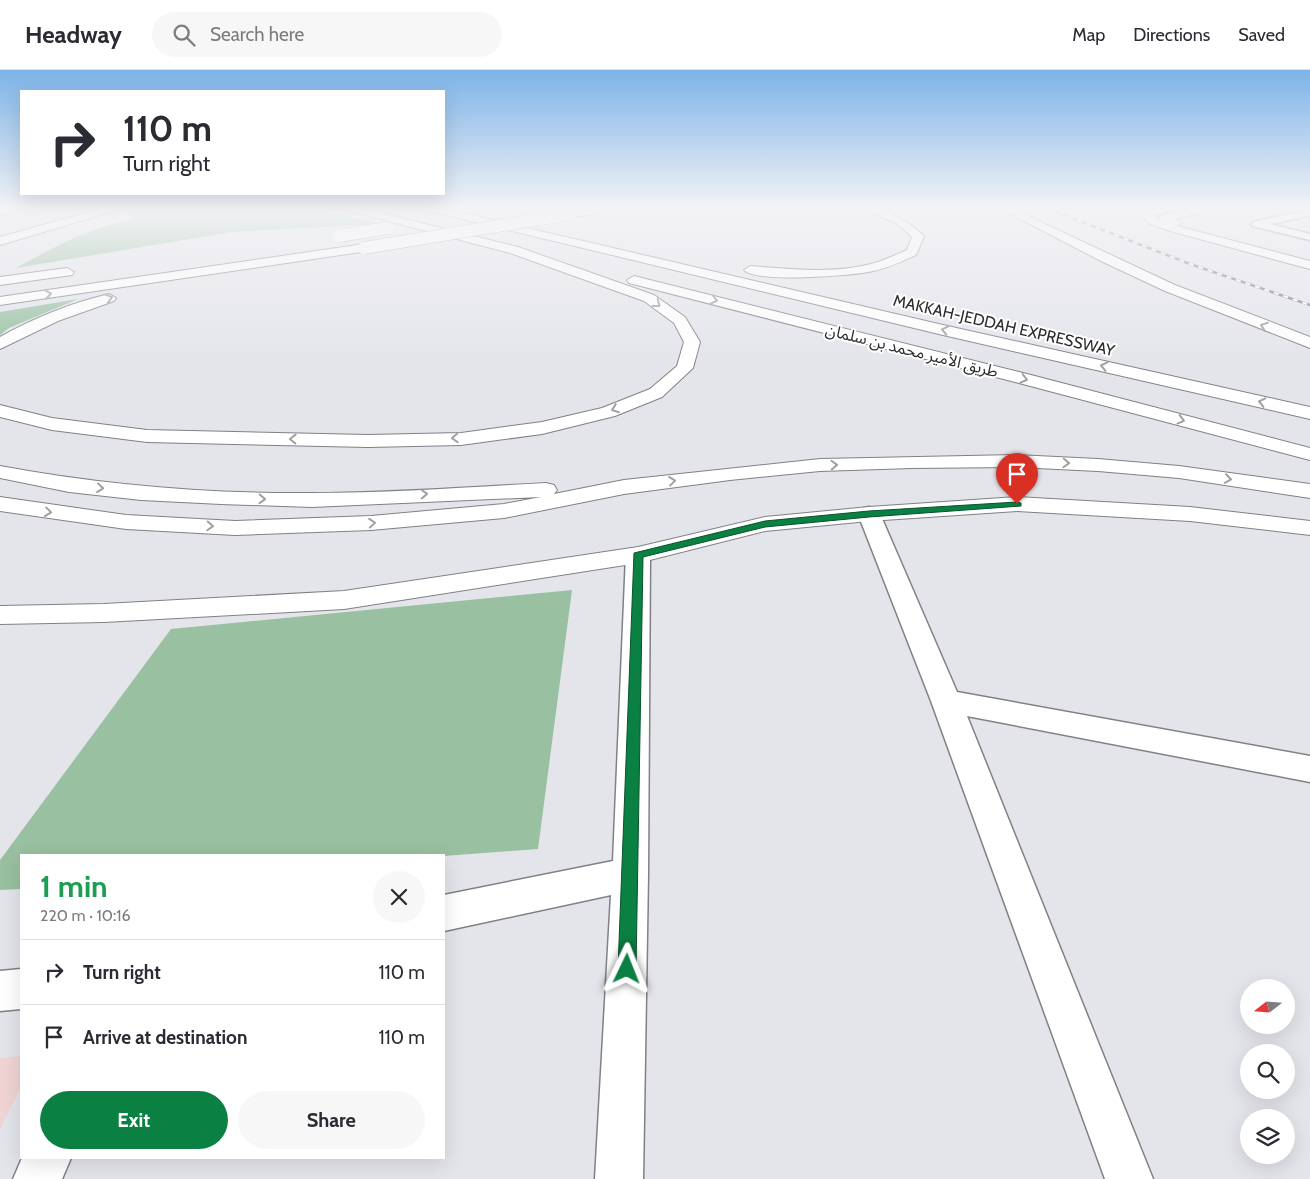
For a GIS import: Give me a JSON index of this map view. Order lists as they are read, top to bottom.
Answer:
{
  "streets": {
    "main road": ["MAKKAH-JEDDAH EXPRESSWAY", "طريق الأمير محمد بن سلمان"]
  },
  "north": "left",
  "page": {
    "header": "Headway",
    "search": "Search here",
    "nav": ["Map", "Directions", "Saved"],
    "turn": ["110 m", "Turn right"],
    "heading": ["1 min", "220 m · 10:16"],
    "list": [
      {
        "name": "Turn right",
        "value": "110 m"
      },
      {
        "name": "Arrive at destination",
        "value": "110 m"
      }
    ],
    "buttons": ["Exit", "Share"]
  }
}
